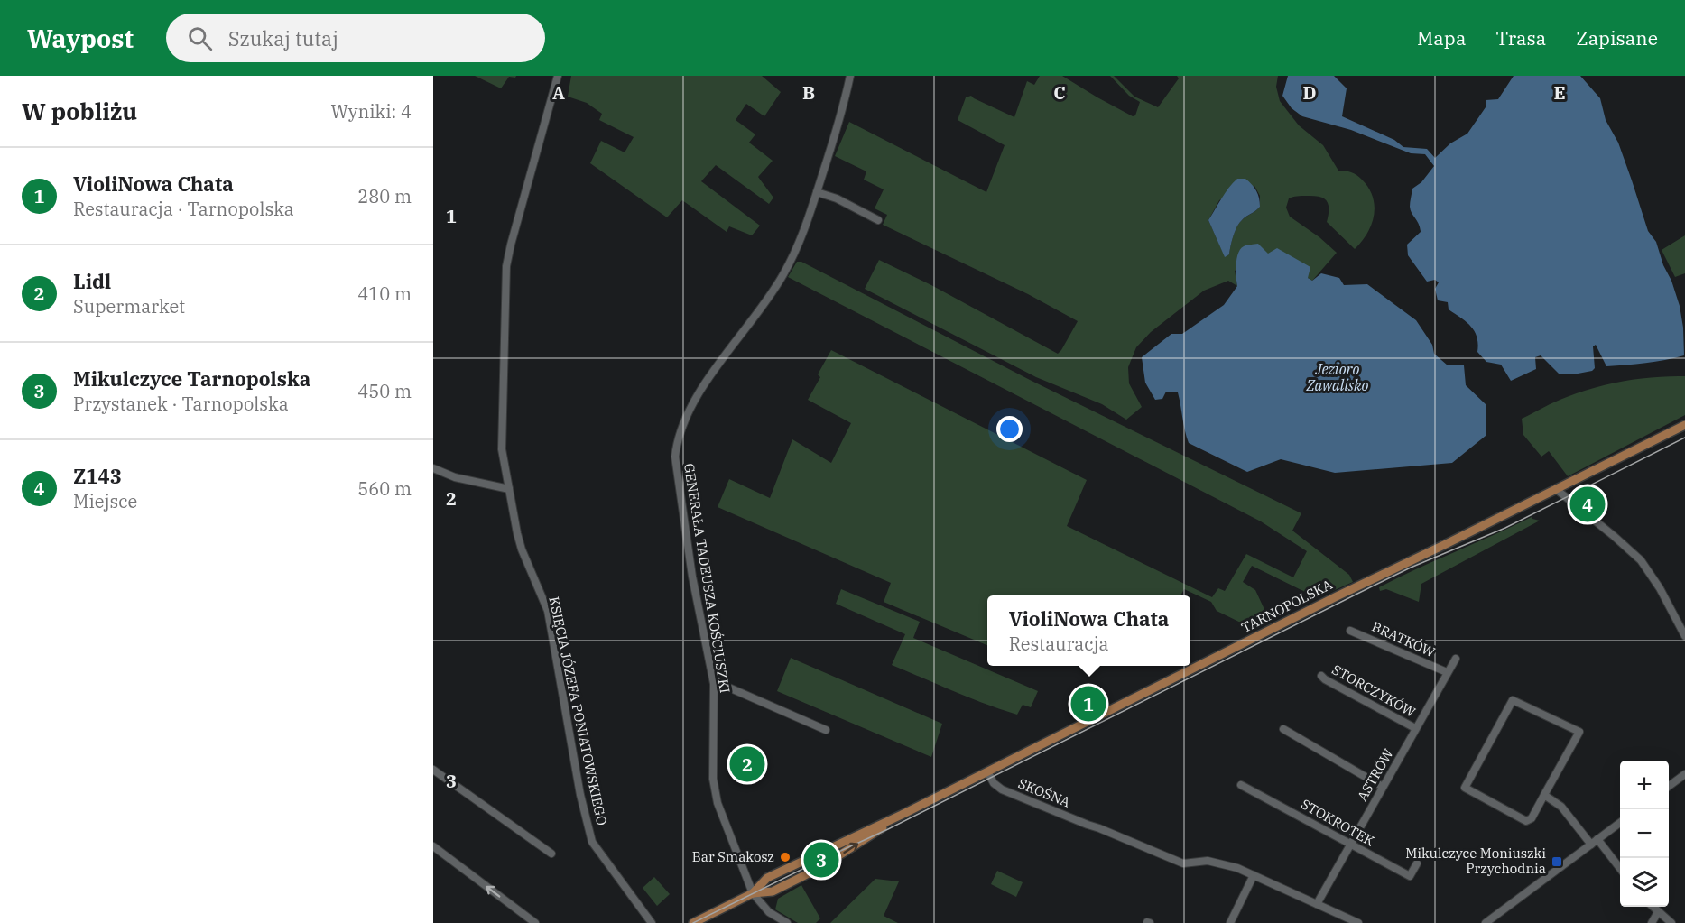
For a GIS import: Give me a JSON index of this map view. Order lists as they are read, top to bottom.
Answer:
{
  "streets": {
    "main road": ["TARNOPOLSKA"],
    "street": [
      "GENERAŁA TADEUSZA KOŚCIUSZKI",
      "BRATKÓW",
      "STORCZYKÓW",
      "KSIĘCIA JÓZEFA PONIATOWSKIEGO",
      "ASTRÓW",
      "SKOŚNA",
      "STOKROTEK"
    ]
  },
  "crossings": [
    ["GENERAŁA TADEUSZA KOŚCIUSZKI", "TARNOPOLSKA"],
    ["TARNOPOLSKA", "SKOŚNA"],
    ["BRATKÓW", "ASTRÓW"],
    ["STORCZYKÓW", "ASTRÓW"],
    ["ASTRÓW", "SKOŚNA"],
    ["ASTRÓW", "STOKROTEK"]
  ],
  "water": ["Jezioro Zawalisko"],
  "places": {
    "other": ["Bar Smakosz"],
    "transit": ["Mikulczyce Moniuszki Przychodnia"]
  },
  "page": {
    "header": "Waypost",
    "search": "Szukaj tutaj",
    "nav": ["Mapa", "Trasa", "Zapisane"],
    "heading": ["W pobliżu", "Wyniki: 4"],
    "list": [
      {
        "mark": "1",
        "name": "VioliNowa Chata",
        "note": "Restauracja · Tarnopolska",
        "value": "280 m"
      },
      {
        "mark": "2",
        "name": "Lidl",
        "note": "Supermarket",
        "value": "410 m"
      },
      {
        "mark": "3",
        "name": "Mikulczyce Tarnopolska",
        "note": "Przystanek · Tarnopolska",
        "value": "450 m"
      },
      {
        "mark": "4",
        "name": "Z143",
        "note": "Miejsce",
        "value": "560 m"
      }
    ],
    "pins": [
      "4",
      "1",
      "2",
      "3"
    ],
    "popup": ["VioliNowa Chata", "Restauracja"],
    "map_buttons": ["+", "−"]
  },
  "grid": {
    "columns": [
      "A",
      "B",
      "C",
      "D",
      "E"
    ],
    "rows": ["1", "2", "3"]
  }
}
